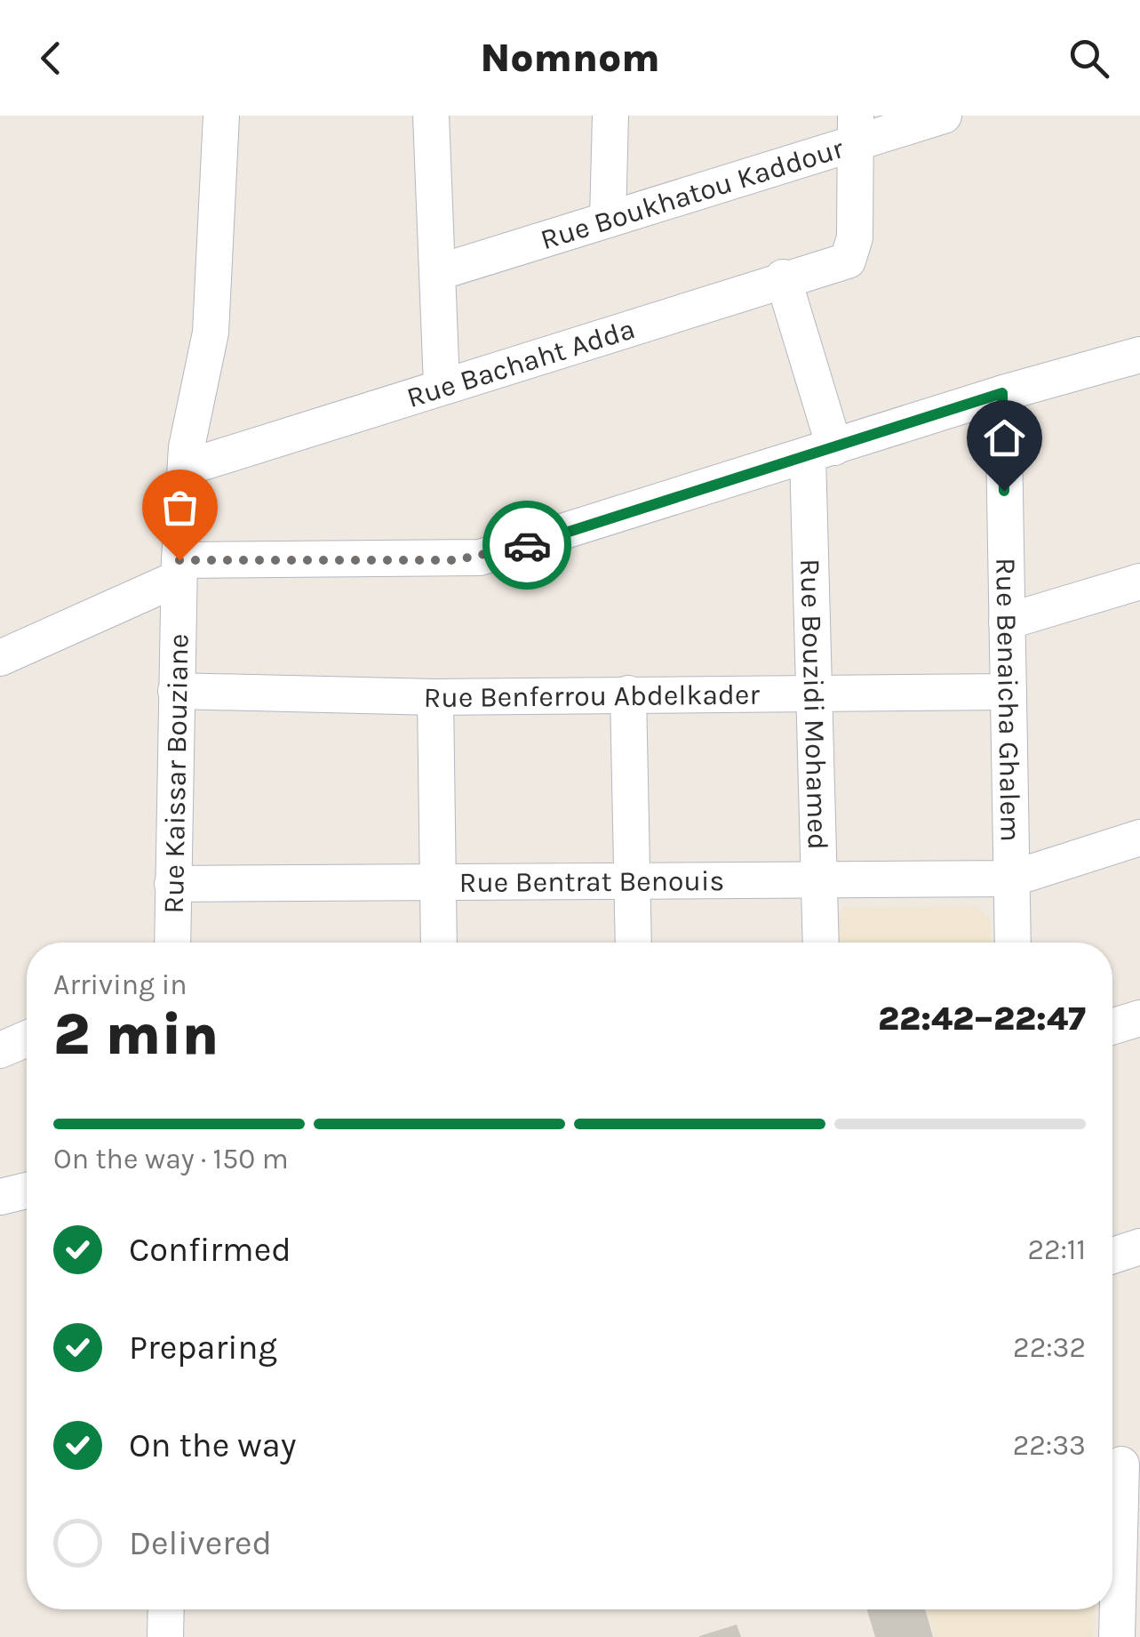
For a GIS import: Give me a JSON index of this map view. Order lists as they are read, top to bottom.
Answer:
{
  "streets": {
    "street": [
      "Rue Boukhatou Kaddour",
      "Rue Bachaht Adda",
      "Rue Benferrou Abdelkader",
      "Rue Benaicha Ghalem",
      "Rue Bouzidi Mohamed",
      "Rue Kaissar Bouziane",
      "Rue Bentrat Benouis"
    ]
  },
  "crossings": [
    ["Rue Boukhatou Kaddour", "Rue Bachaht Adda"],
    ["Rue Bachaht Adda", "Rue Bouzidi Mohamed"],
    ["Rue Bachaht Adda", "Rue Kaissar Bouziane"],
    ["Rue Benferrou Abdelkader", "Rue Benaicha Ghalem"],
    ["Rue Benferrou Abdelkader", "Rue Bouzidi Mohamed"],
    ["Rue Benferrou Abdelkader", "Rue Kaissar Bouziane"],
    ["Rue Benaicha Ghalem", "Rue Bentrat Benouis"],
    ["Rue Bouzidi Mohamed", "Rue Bentrat Benouis"],
    ["Rue Kaissar Bouziane", "Rue Bentrat Benouis"]
  ],
  "page": {
    "header": "Nomnom",
    "heading": ["2 min", "Arriving in", "22:42–22:47"],
    "bar": "On the way · 150 m",
    "list": [
      ["Confirmed", "22:11"],
      ["Preparing", "22:32"],
      ["On the way", "22:33"],
      "Delivered"
    ]
  }
}
